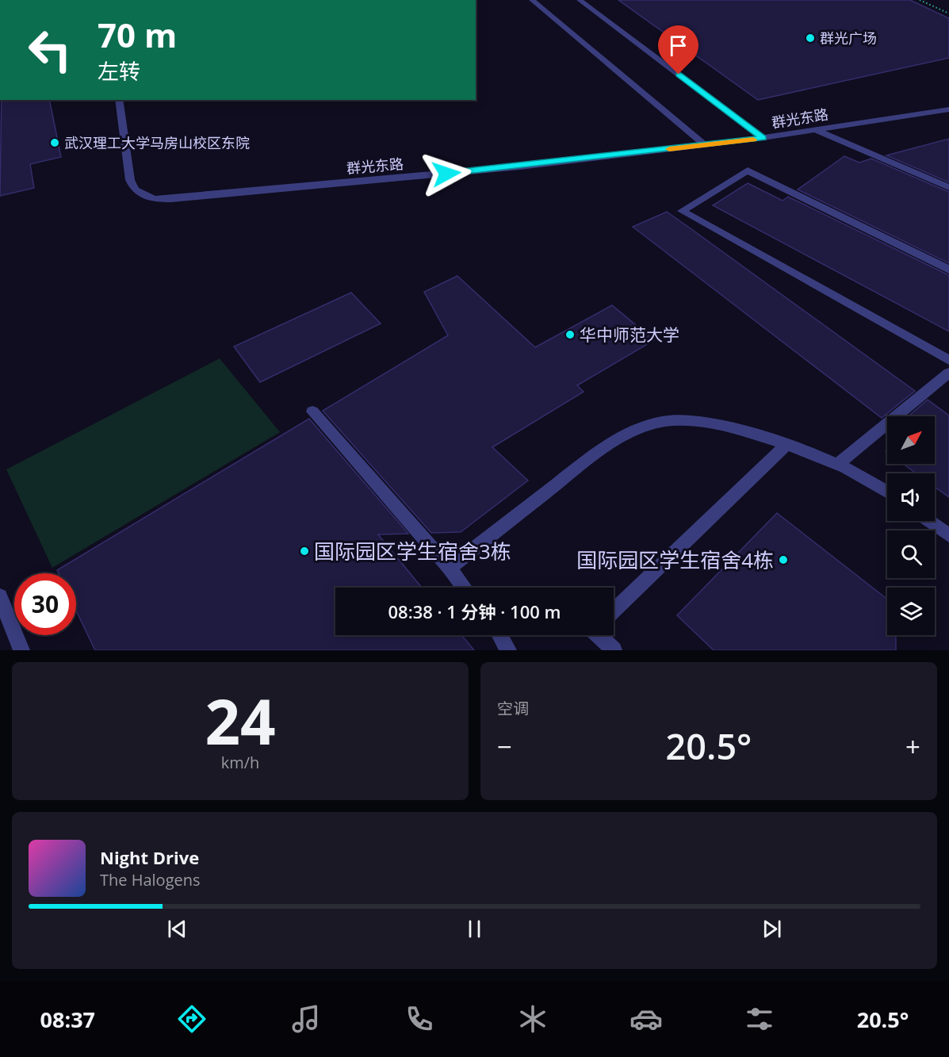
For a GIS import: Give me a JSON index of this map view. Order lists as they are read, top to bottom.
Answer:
{
  "streets": {
    "street": ["群光东路"]
  },
  "places": [
    "群光广场",
    "武汉理工大学马房山校区东院",
    "华中师范大学",
    "国际园区学生宿舍3栋",
    "国际园区学生宿舍4栋"
  ],
  "north": "top right",
  "page": {
    "turn": ["70 m", "左转"],
    "limit": "30",
    "trip": "08:38 · 1 分钟 · 100 m",
    "tile": [
      ["24", "km/h"],
      "空调"
    ],
    "heat": ["−", "20.5°", "+"],
    "song": ["Night Drive", "The Halogens"],
    "tabs": ["08:37", "20.5°"]
  }
}
